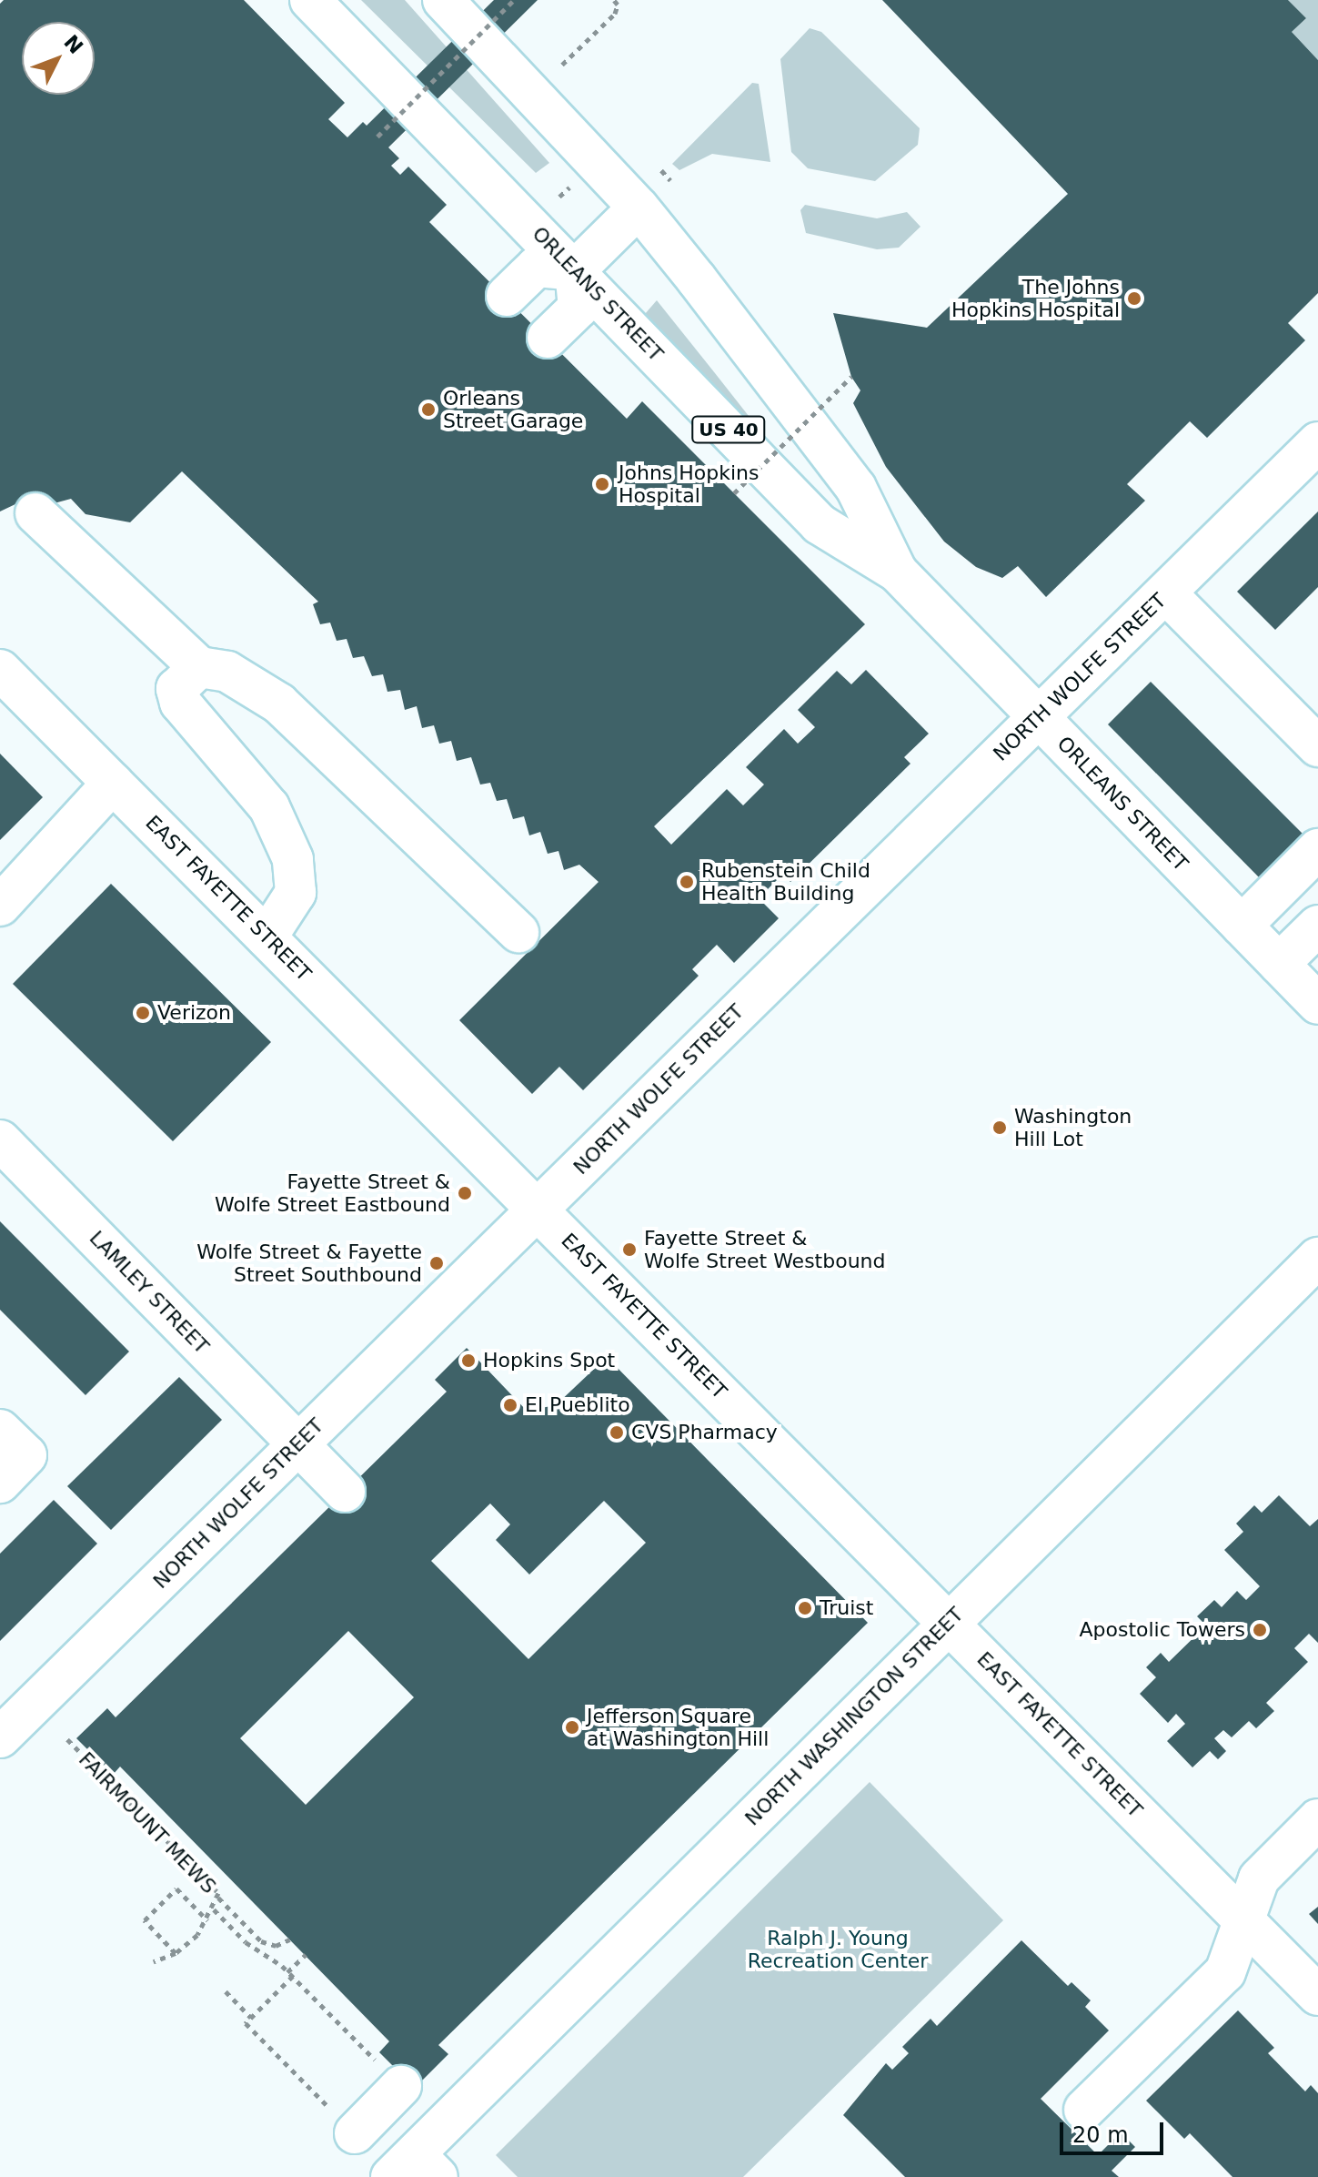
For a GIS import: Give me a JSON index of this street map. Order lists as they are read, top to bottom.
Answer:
{
  "streets": {
    "main road": [
      "ORLEANS STREET",
      "US 40",
      "NORTH WOLFE STREET",
      "EAST FAYETTE STREET",
      "LAMLEY STREET",
      "NORTH WASHINGTON STREET"
    ],
    "path": ["FAIRMOUNT MEWS"]
  },
  "crossings": [
    ["ORLEANS STREET", "NORTH WOLFE STREET"],
    ["NORTH WOLFE STREET", "EAST FAYETTE STREET"],
    ["NORTH WOLFE STREET", "LAMLEY STREET"],
    ["EAST FAYETTE STREET", "NORTH WASHINGTON STREET"]
  ],
  "parks": ["Ralph J. Young Recreation Center"],
  "places": [
    "The Johns Hopkins Hospital",
    "Orleans Street Garage",
    "Johns Hopkins Hospital",
    "Rubenstein Child Health Building",
    "Verizon",
    "Washington Hill Lot",
    "Fayette Street & Wolfe Street Eastbound",
    "Fayette Street & Wolfe Street Westbound",
    "Wolfe Street & Fayette Street Southbound",
    "Hopkins Spot",
    "El Pueblito",
    "CVS Pharmacy",
    "Truist",
    "Apostolic Towers",
    "Jefferson Square at Washington Hill"
  ],
  "scale_bar": "20 m",
  "north": "top right"
}
